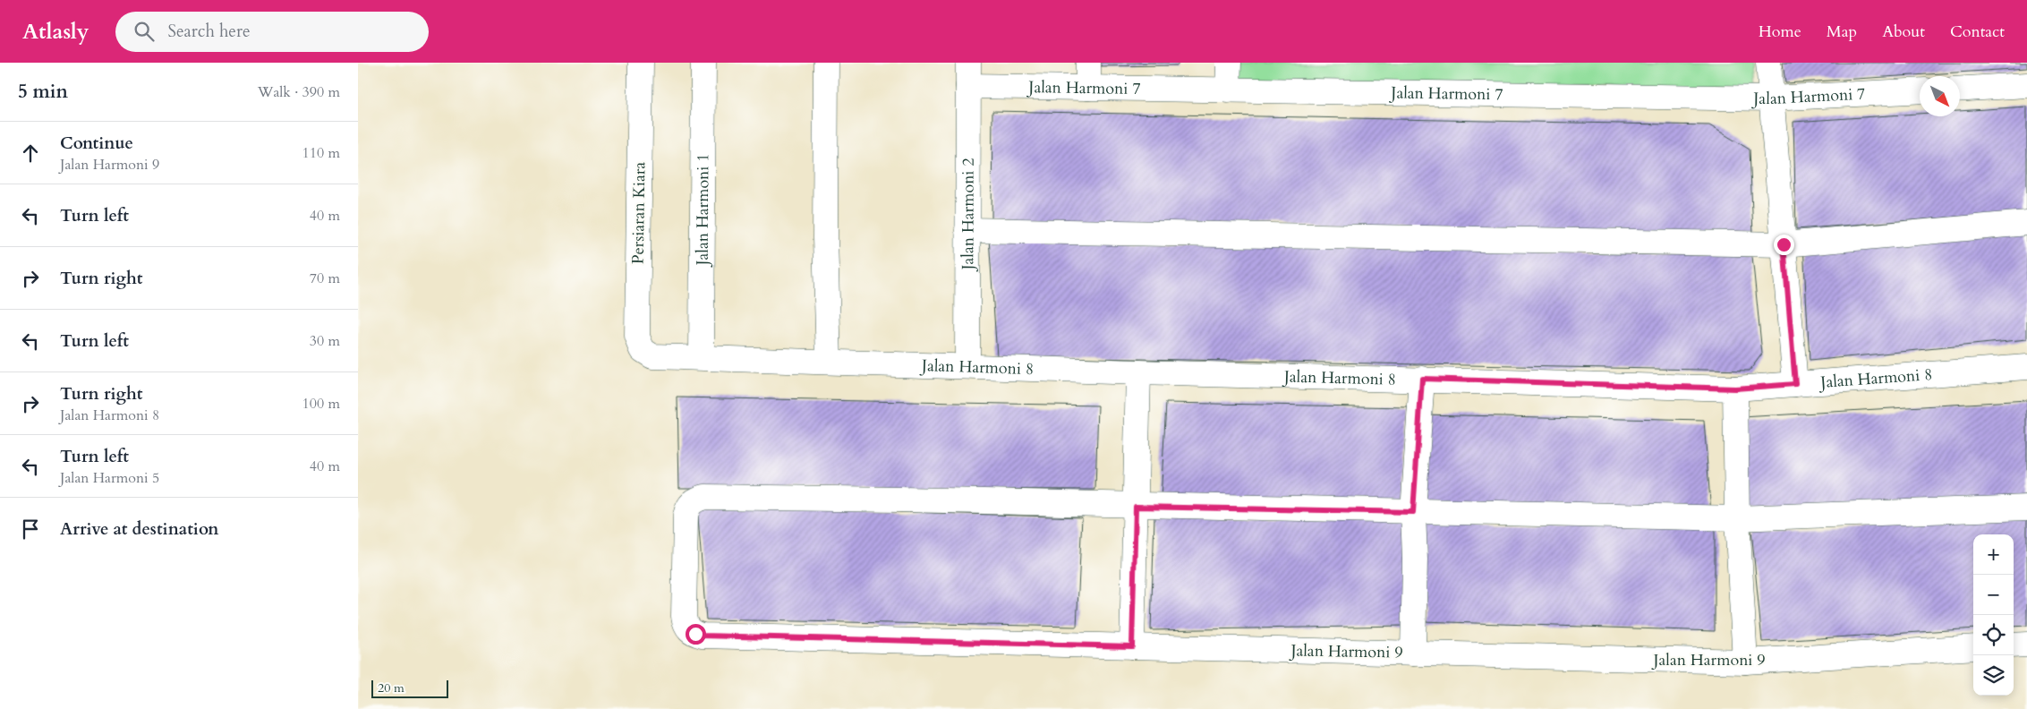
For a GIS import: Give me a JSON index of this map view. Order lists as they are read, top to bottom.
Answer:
{
  "streets": {
    "street": [
      "Jalan Harmoni 7",
      "Jalan Harmoni 1",
      "Persiaran Kiara",
      "Jalan Harmoni 2",
      "Jalan Harmoni 8",
      "Jalan Harmoni 9"
    ]
  },
  "crossings": [
    ["Jalan Harmoni 7", "Jalan Harmoni 2"],
    ["Jalan Harmoni 1", "Jalan Harmoni 8"],
    ["Persiaran Kiara", "Jalan Harmoni 8"],
    ["Jalan Harmoni 2", "Jalan Harmoni 8"]
  ],
  "scale_bar": "20 m",
  "north": "bottom right",
  "page": {
    "header": "Atlasly",
    "search": "Search here",
    "nav": [
      "Home",
      "Map",
      "About",
      "Contact"
    ],
    "heading": ["5 min", "Walk · 390 m"],
    "list": [
      ["Continue", "Jalan Harmoni 9", "110 m"],
      ["Turn left", "40 m"],
      ["Turn right", "70 m"],
      ["Turn left", "30 m"],
      ["Turn right", "Jalan Harmoni 8", "100 m"],
      ["Turn left", "Jalan Harmoni 5", "40 m"],
      "Arrive at destination"
    ],
    "map_buttons": ["+", "−"],
    "scale": "20 m"
  }
}
